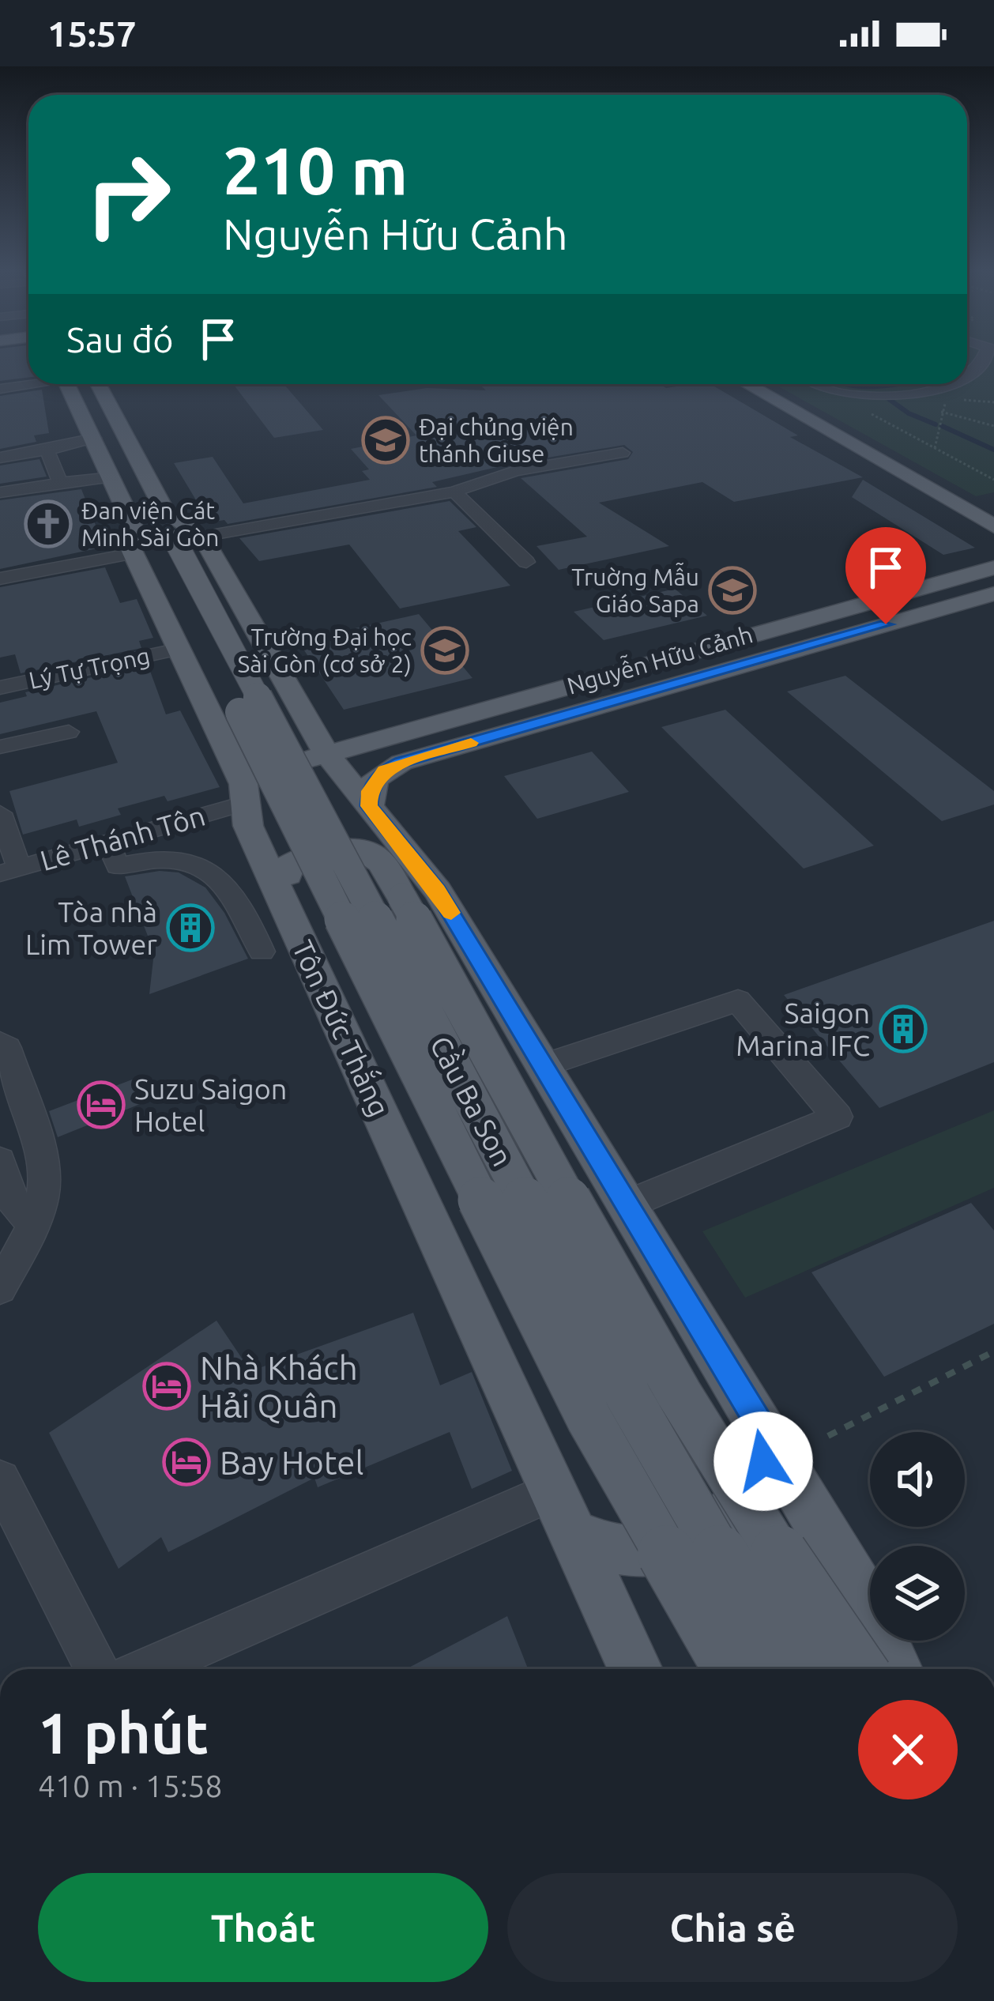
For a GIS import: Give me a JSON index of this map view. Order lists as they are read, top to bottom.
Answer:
{
  "streets": {
    "main road": ["Nguyễn Hữu Cảnh", "Tôn Đức Thắng", "Cầu Ba Son"],
    "street": ["Lý Tự Trọng", "Lê Thánh Tôn"]
  },
  "crossings": [
    ["Nguyễn Hữu Cảnh", "Tôn Đức Thắng"],
    ["Lý Tự Trọng", "Tôn Đức Thắng"],
    ["Lê Thánh Tôn", "Tôn Đức Thắng"],
    ["Tôn Đức Thắng", "Cầu Ba Son"]
  ],
  "places": {
    "school or university": ["Đại chủng viện thánh Giuse", "Truờng Mẫu Giáo Sapa", "Trường Đại học Sài Gòn (cơ sở 2)"],
    "church": ["Đan viện Cát Minh Sài Gòn"],
    "building": ["Tòa nhà Lim Tower", "Saigon Marina IFC"],
    "hotel": ["Suzu Saigon Hotel", "Nhà Khách Hải Quân", "Bay Hotel"]
  },
  "page": {
    "status": "15:57",
    "turn": ["210 m", "Nguyễn Hữu Cảnh"],
    "then": "Sau đó",
    "heading": ["1 phút", "410 m · 15:58"],
    "buttons": ["Thoát", "Chia sẻ"]
  }
}
